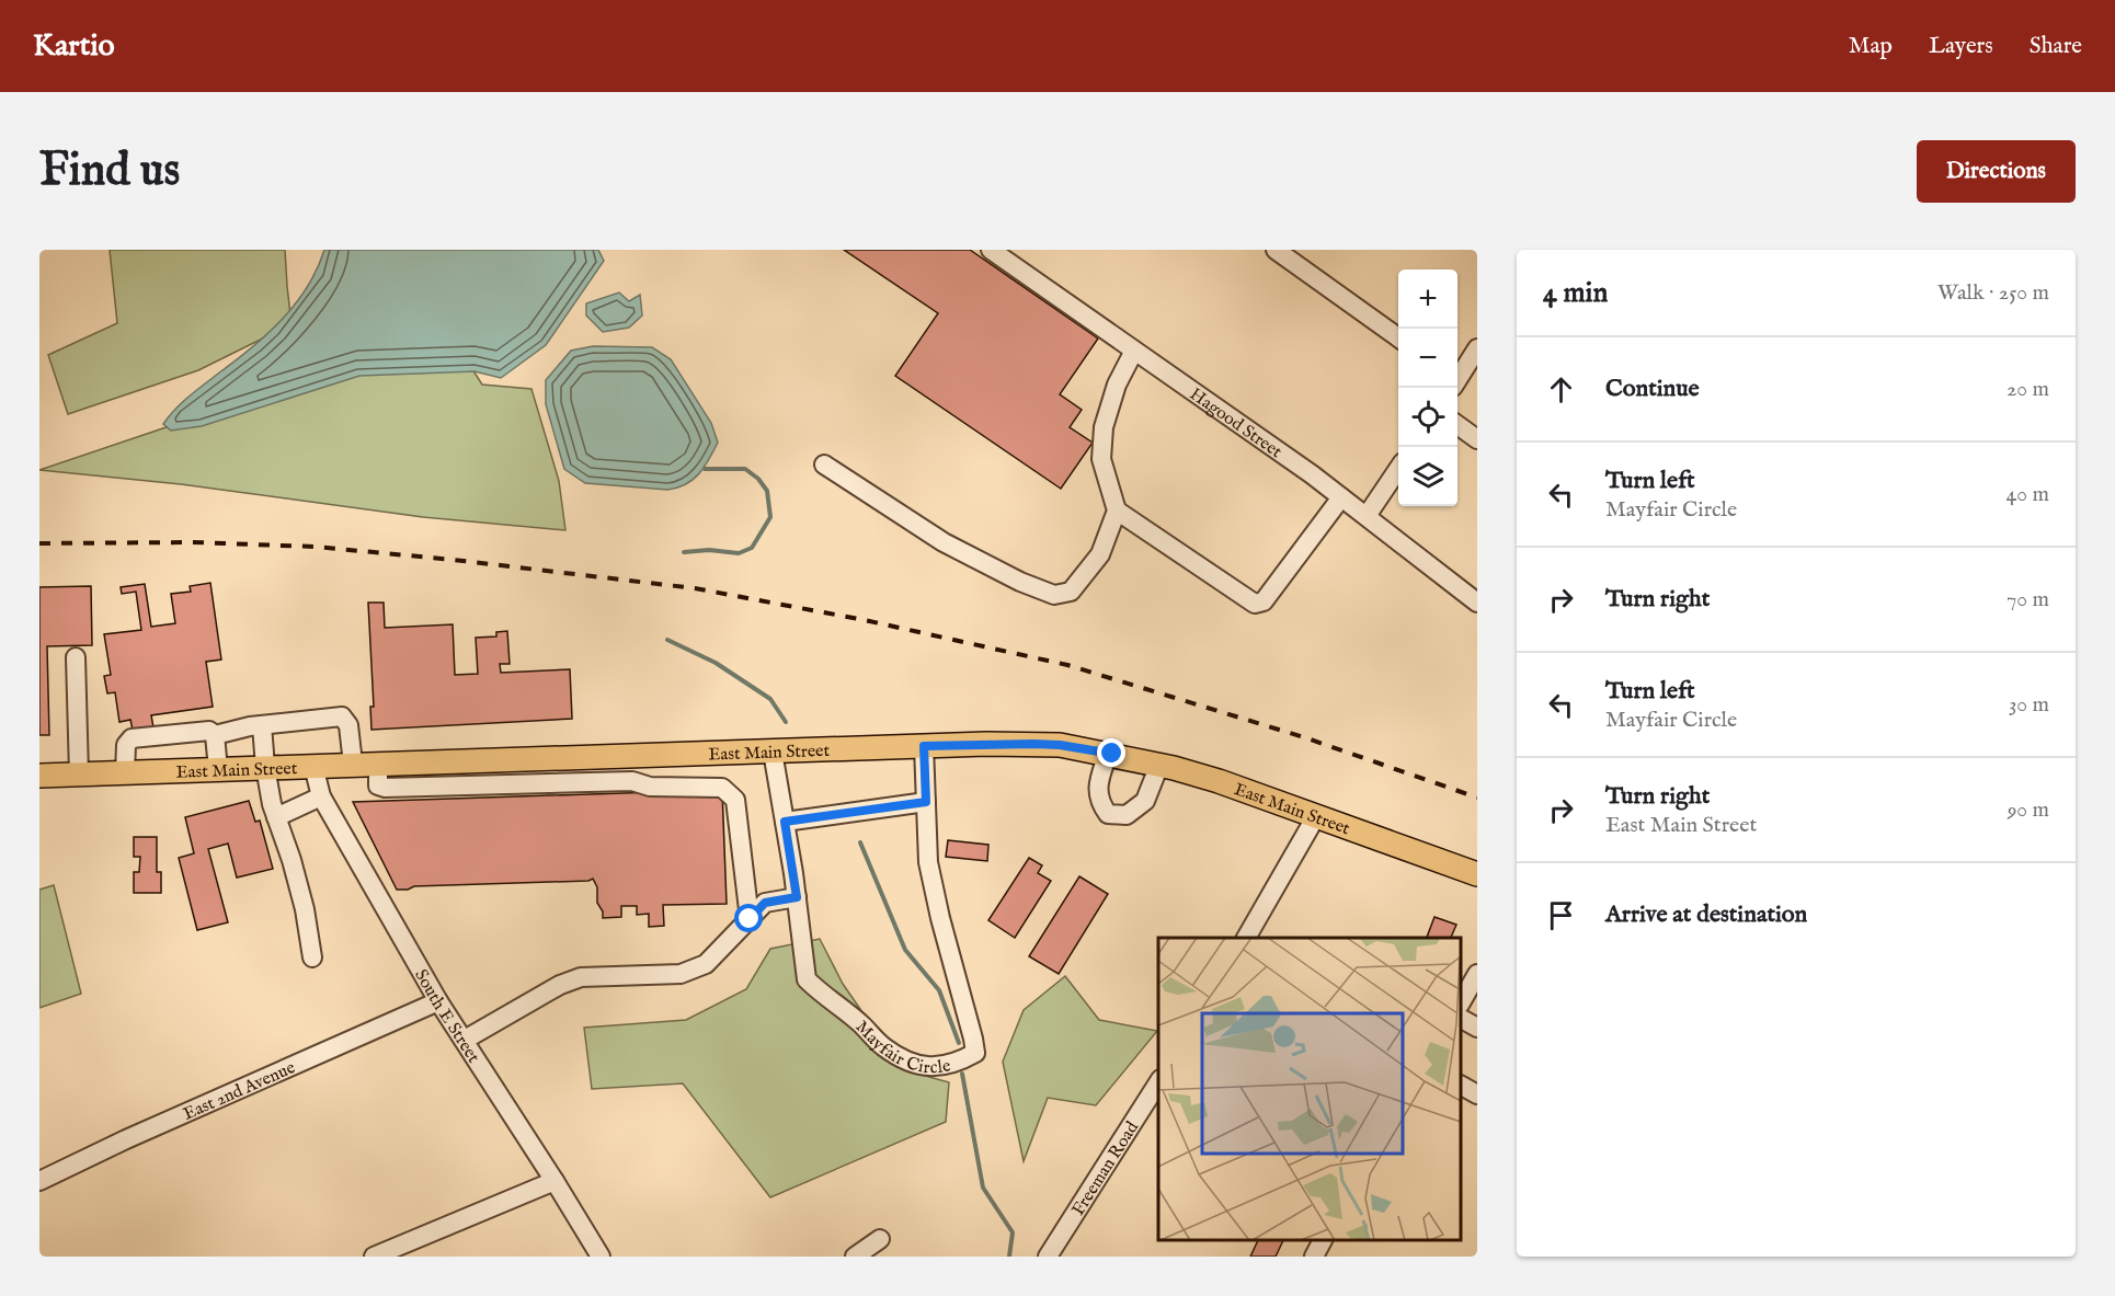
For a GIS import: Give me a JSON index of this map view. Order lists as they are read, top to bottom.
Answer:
{
  "streets": {
    "main road": ["East Main Street"],
    "street": [
      "Hagood Street",
      "South E Street",
      "Mayfair Circle",
      "East 2nd Avenue",
      "Freeman Road"
    ]
  },
  "crossings": [
    ["East Main Street", "South E Street"],
    ["East Main Street", "Mayfair Circle"],
    ["South E Street", "East 2nd Avenue"]
  ],
  "page": {
    "header": "Kartio",
    "nav": ["Map", "Layers", "Share"],
    "buttons": "Directions",
    "title": "Find us",
    "heading": ["4 min", "Walk · 250 m"],
    "map_buttons": ["+", "−"],
    "list": [
      ["Continue", "20 m"],
      ["Turn left", "Mayfair Circle", "40 m"],
      ["Turn right", "70 m"],
      ["Turn left", "Mayfair Circle", "30 m"],
      ["Turn right", "East Main Street", "90 m"],
      "Arrive at destination"
    ]
  }
}
